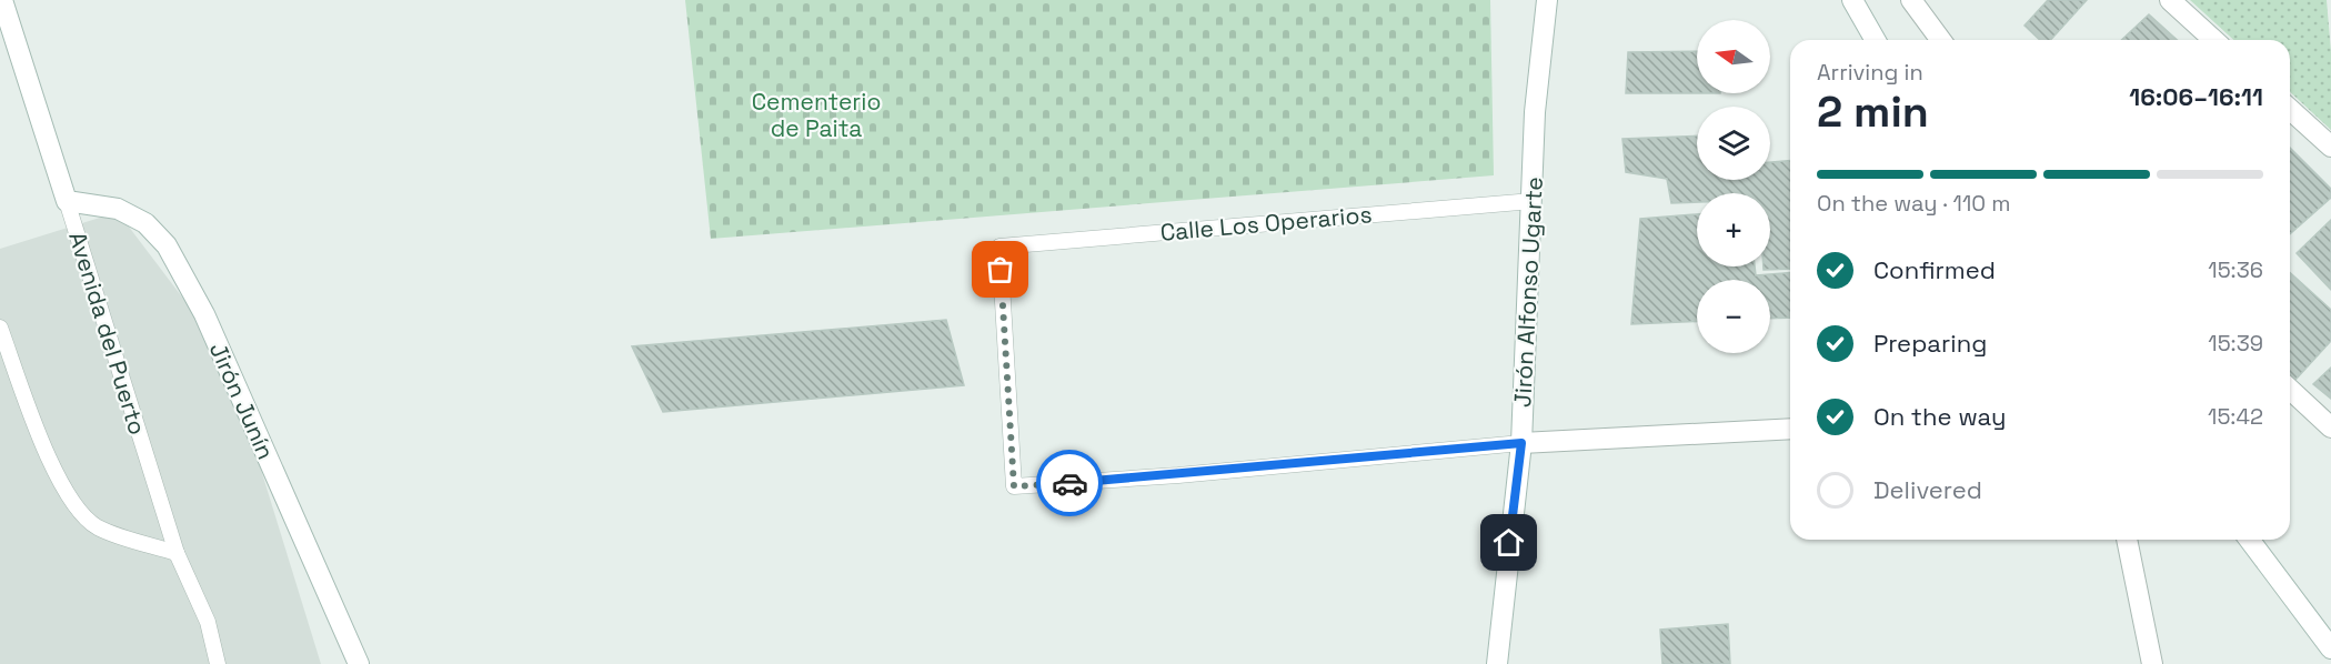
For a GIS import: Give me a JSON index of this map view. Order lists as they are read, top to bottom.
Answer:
{
  "streets": {
    "main road": ["Jirón Alfonso Ugarte", "Avenida del Puerto", "Jirón Junín"],
    "lane": ["Calle Los Operarios"]
  },
  "crossings": [
    ["Calle Los Operarios", "Jirón Alfonso Ugarte"],
    ["Avenida del Puerto", "Jirón Junín"]
  ],
  "parks": ["Cementerio de Paita"],
  "north": "left",
  "page": {
    "map_buttons": ["+", "−"],
    "heading": ["2 min", "Arriving in", "16:06–16:11"],
    "bar": "On the way · 110 m",
    "list": [
      ["Confirmed", "15:36"],
      ["Preparing", "15:39"],
      ["On the way", "15:42"],
      "Delivered"
    ]
  }
}
